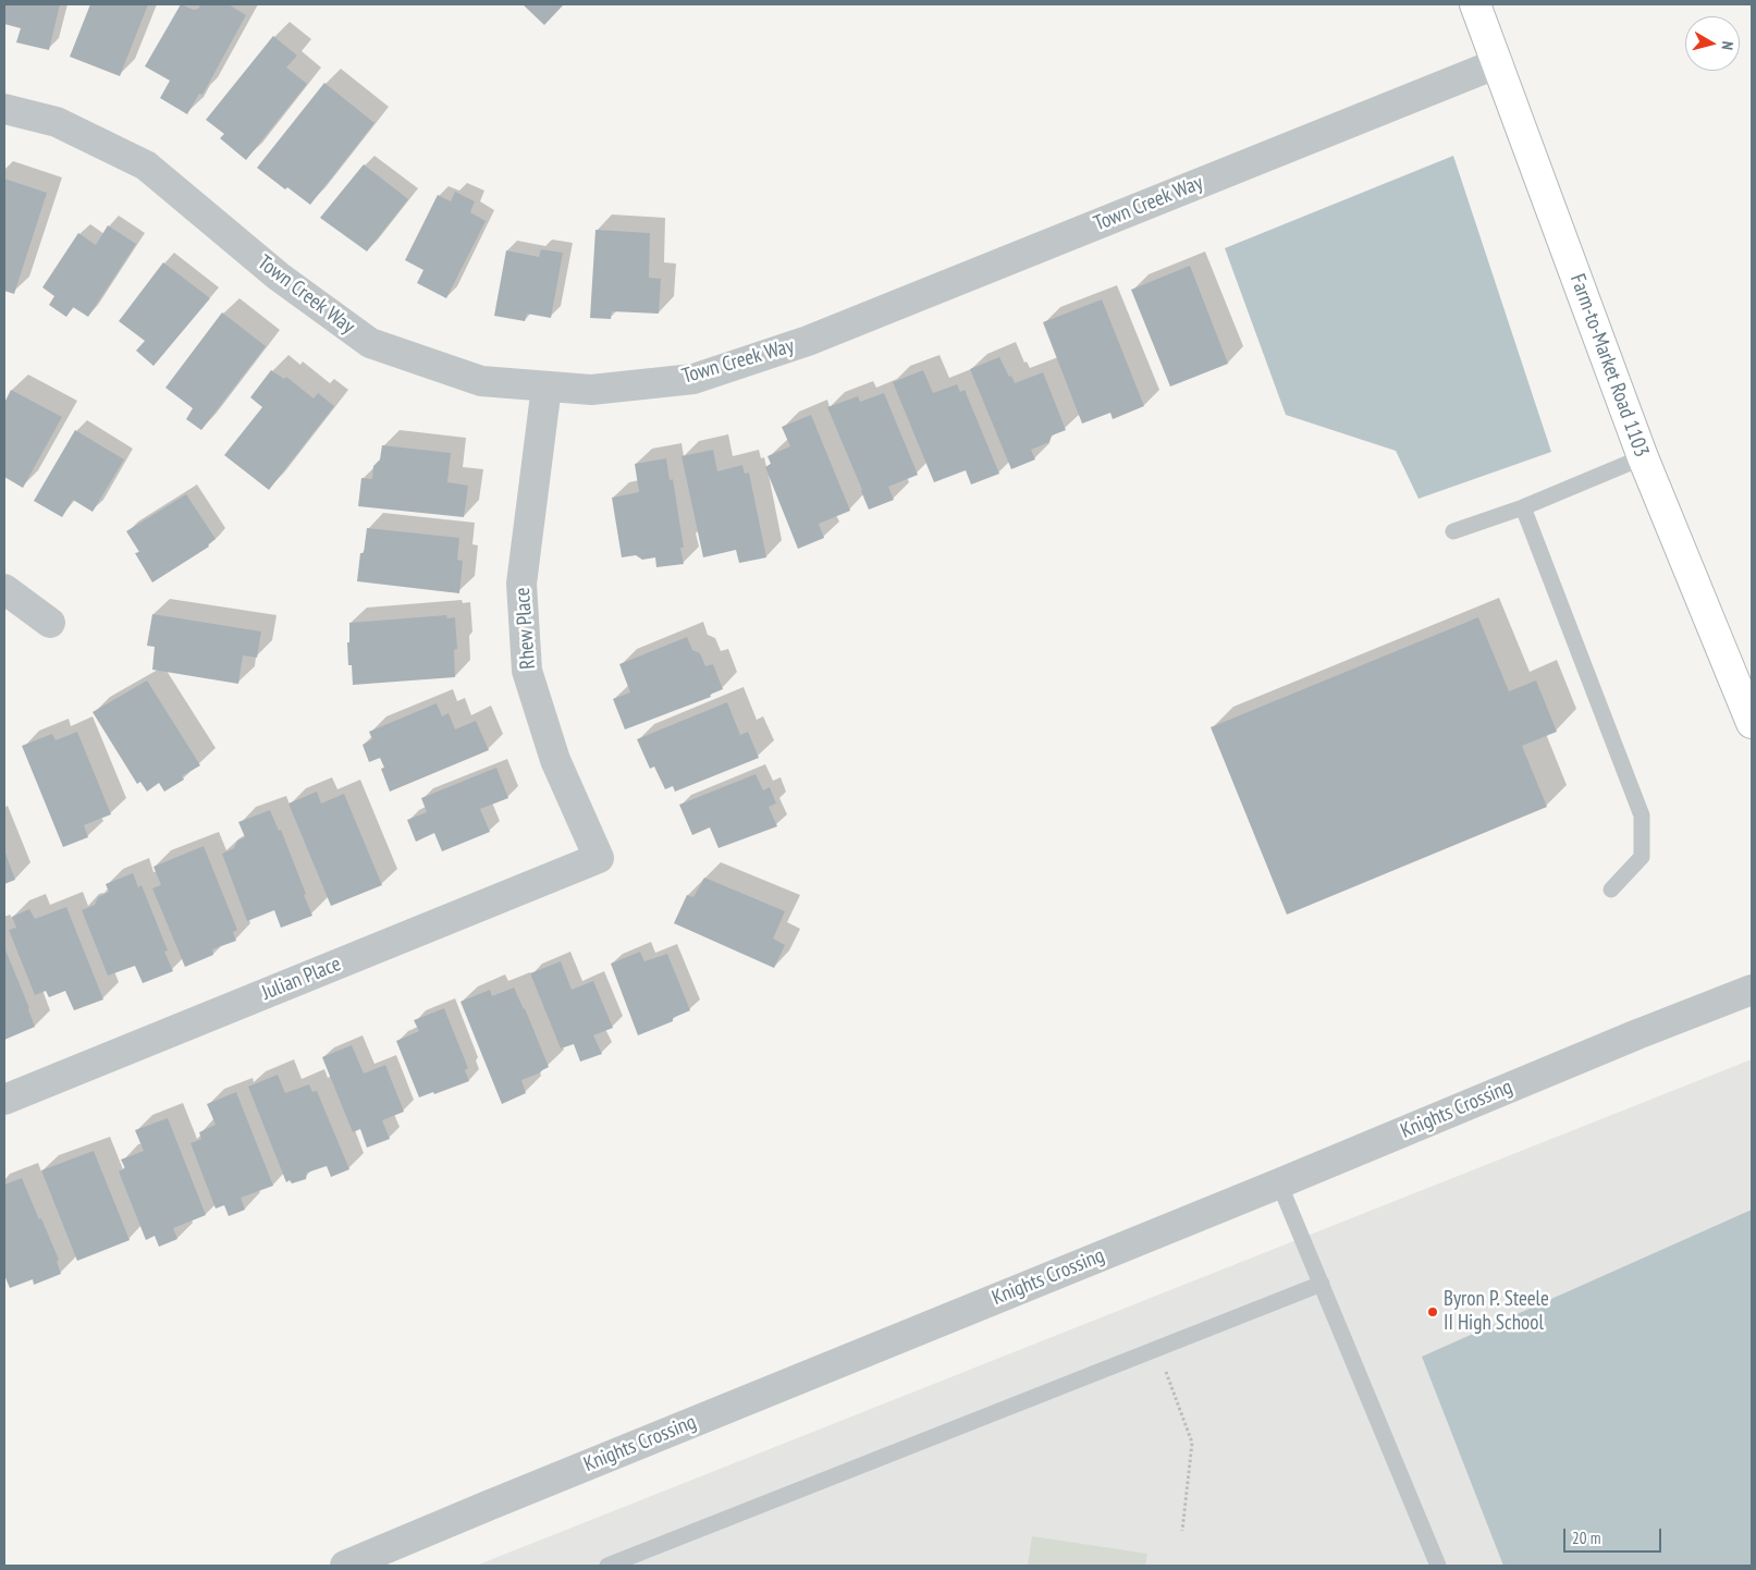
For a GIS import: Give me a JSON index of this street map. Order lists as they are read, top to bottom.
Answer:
{
  "streets": {
    "main road": ["Farm-to-Market Road 1103"],
    "street": [
      "Town Creek Way",
      "Rhew Place",
      "Julian Place",
      "Knights Crossing"
    ]
  },
  "crossings": [
    ["Town Creek Way", "Farm-to-Market Road 1103"],
    ["Town Creek Way", "Rhew Place"],
    ["Rhew Place", "Julian Place"]
  ],
  "places": ["Byron P. Steele II High School"],
  "scale_bar": "20 m",
  "north": "right"
}
